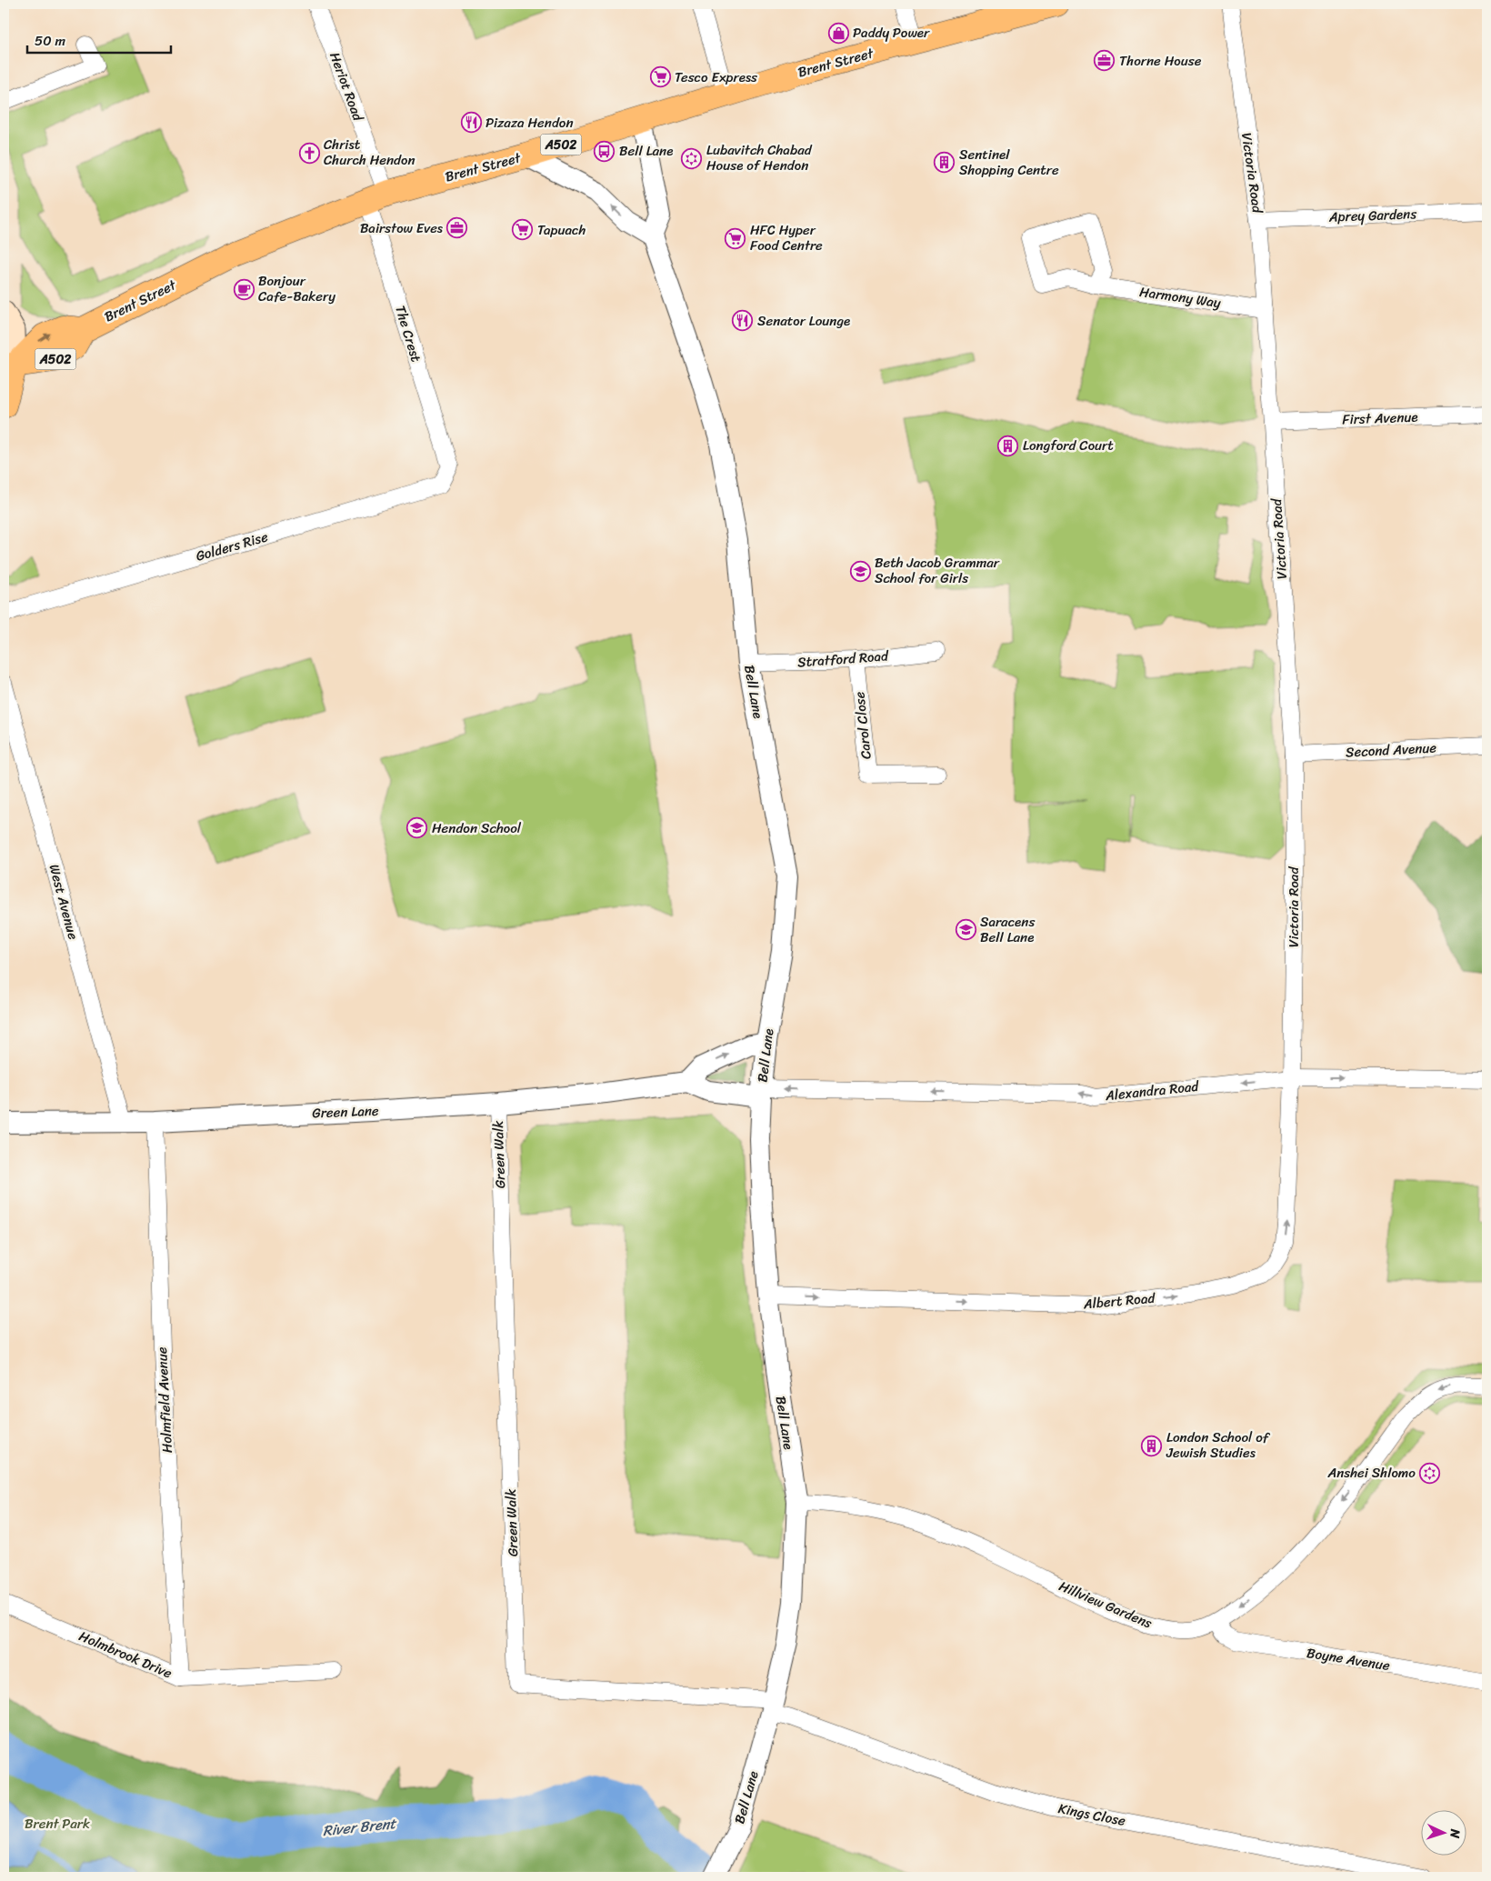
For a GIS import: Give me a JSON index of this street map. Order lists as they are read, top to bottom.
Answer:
{
  "streets": {
    "main road": ["Brent Street", "A502"],
    "street": [
      "Heriot Road",
      "Victoria Road",
      "Aprey Gardens",
      "Harmony Way",
      "The Crest",
      "First Avenue",
      "Golders Rise",
      "Stratford Road",
      "Bell Lane",
      "Carol Close",
      "Second Avenue",
      "West Avenue",
      "Alexandra Road",
      "Green Lane",
      "Green Walk",
      "Albert Road",
      "Holmfield Avenue",
      "Hillview Gardens",
      "Holmbrook Drive",
      "Boyne Avenue",
      "Kings Close"
    ]
  },
  "crossings": [
    ["Brent Street", "Heriot Road"],
    ["Brent Street", "The Crest"],
    ["Heriot Road", "The Crest"],
    ["Victoria Road", "Aprey Gardens"],
    ["Victoria Road", "Harmony Way"],
    ["Victoria Road", "First Avenue"],
    ["Victoria Road", "Second Avenue"],
    ["Victoria Road", "Alexandra Road"],
    ["Victoria Road", "Albert Road"],
    ["The Crest", "Golders Rise"],
    ["Stratford Road", "Bell Lane"],
    ["Stratford Road", "Carol Close"],
    ["Bell Lane", "Alexandra Road"],
    ["Bell Lane", "Green Walk"],
    ["Bell Lane", "Albert Road"],
    ["Bell Lane", "Hillview Gardens"],
    ["Bell Lane", "Kings Close"],
    ["West Avenue", "Green Lane"],
    ["Alexandra Road", "Albert Road"],
    ["Green Lane", "Green Walk"],
    ["Green Lane", "Holmfield Avenue"],
    ["Green Walk", "Kings Close"],
    ["Holmfield Avenue", "Holmbrook Drive"],
    ["Hillview Gardens", "Boyne Avenue"]
  ],
  "one_way": ["Albert Road", "Hillview Gardens"],
  "water": ["River Brent"],
  "parks": ["Brent Park"],
  "places": {
    "shop": ["Paddy Power"],
    "office": ["Thorne House", "Bairstow Eves"],
    "supermarket": ["Tesco Express", "Tapuach", "HFC Hyper Food Centre"],
    "restaurant": ["Pizaza Hendon", "Senator Lounge"],
    "bus stop": ["Bell Lane"],
    "church": ["Christ Church Hendon"],
    "synagogue": ["Lubavitch Chabad House of Hendon", "Anshei Shlomo"],
    "building": ["Sentinel Shopping Centre", "Longford Court", "London School of Jewish Studies"],
    "cafe": ["Bonjour Cafe-Bakery"],
    "school or university": ["Beth Jacob Grammar School for Girls", "Hendon School", "Saracens Bell Lane"]
  },
  "scale_bar": "50 m",
  "north": "right"
}
